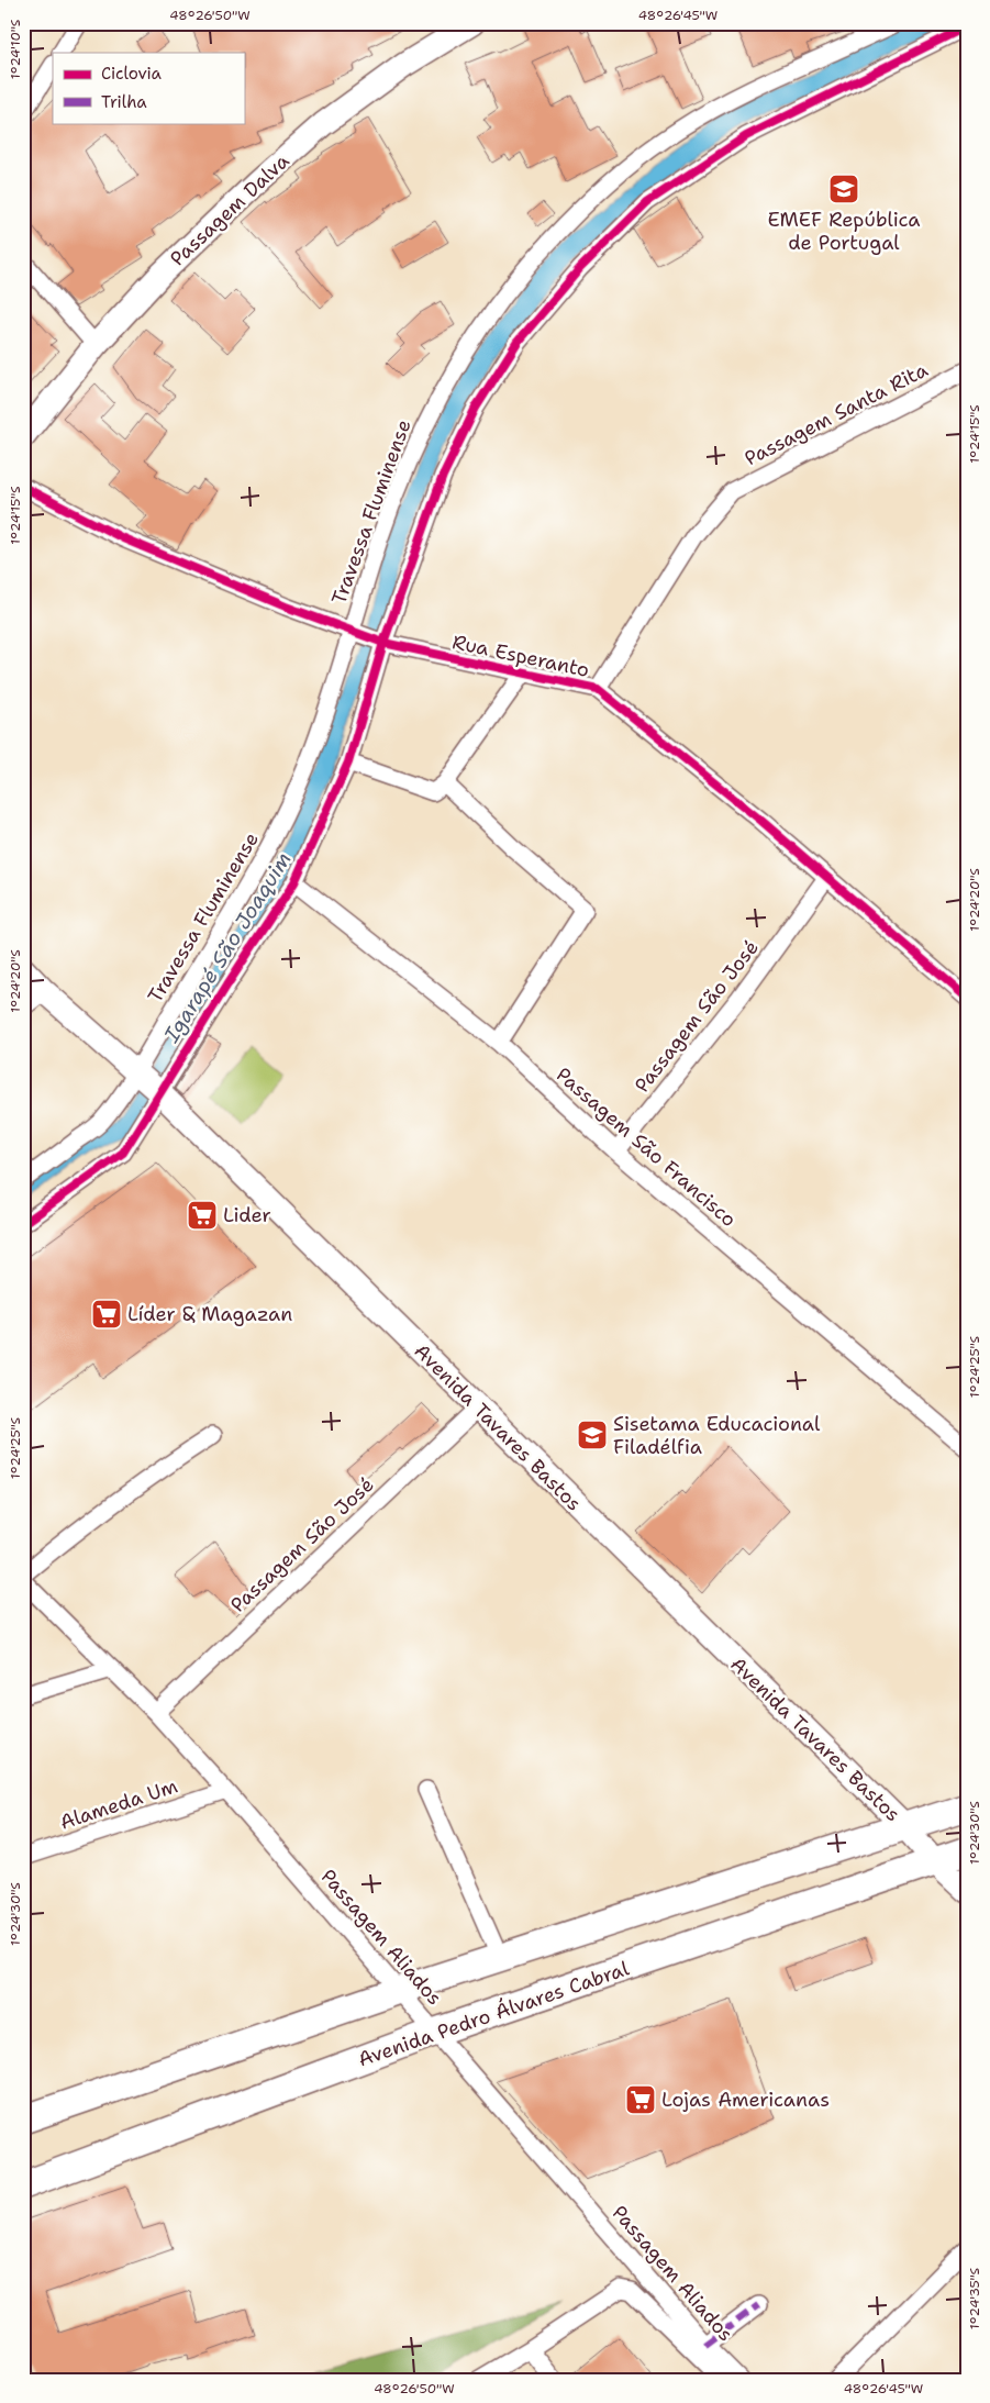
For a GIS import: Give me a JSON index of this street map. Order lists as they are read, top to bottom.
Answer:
{
  "streets": {
    "main road": ["Passagem Dalva", "Avenida Tavares Bastos", "Avenida Pedro Álvares Cabral"],
    "street": [
      "Passagem Santa Rita",
      "Travessa Fluminense",
      "Rua Esperanto",
      "Passagem São José",
      "Passagem São Francisco",
      "Alameda Um",
      "Passagem Aliados"
    ]
  },
  "crossings": [
    ["Passagem Santa Rita", "Rua Esperanto"],
    ["Travessa Fluminense", "Rua Esperanto"],
    ["Travessa Fluminense", "Avenida Tavares Bastos"],
    ["Rua Esperanto", "Passagem São José"],
    ["Passagem São José", "Passagem São Francisco"],
    ["Passagem São José", "Avenida Tavares Bastos"],
    ["Passagem São José", "Passagem Aliados"],
    ["Avenida Tavares Bastos", "Avenida Pedro Álvares Cabral"],
    ["Alameda Um", "Passagem Aliados"],
    ["Passagem Aliados", "Avenida Pedro Álvares Cabral"]
  ],
  "water": ["Igarapé São Joaquim"],
  "places": {
    "school or university": ["EMEF República de Portugal", "Sisetama Educacional Filadélfia"],
    "supermarket": ["Lider", "Líder & Magazan", "Lojas Americanas"]
  },
  "legend": ["Ciclovia", "Trilha"],
  "coordinates": [
    "48°26'50\"W",
    "48°26'45\"W",
    "1°24'10\"S",
    "1°24'15\"S",
    "1°24'20\"S",
    "1°24'25\"S",
    "1°24'30\"S",
    "1°24'35\"S"
  ]
}
